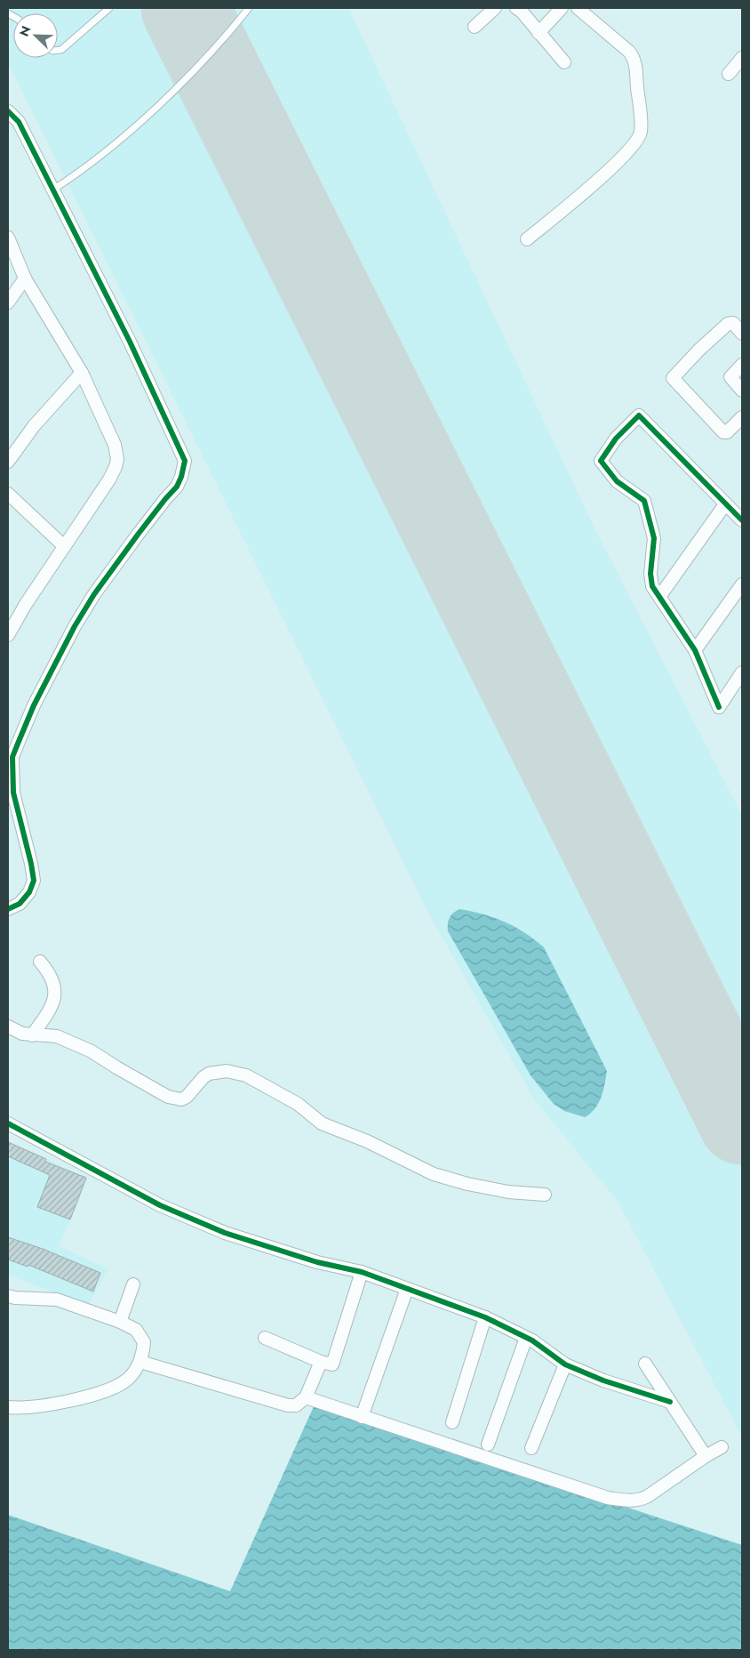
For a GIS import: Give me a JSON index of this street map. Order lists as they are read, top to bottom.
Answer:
{
  "north": "top left"
}
